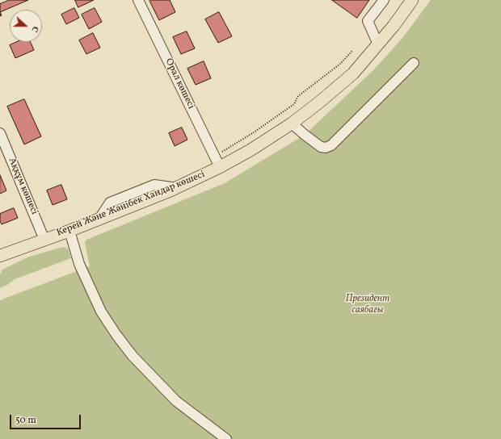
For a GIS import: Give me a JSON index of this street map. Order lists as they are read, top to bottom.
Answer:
{
  "streets": {
    "main road": ["Керей Және Жәнібек Хандар көшесі"],
    "street": ["Орал көшесі", "Аққұм көшесі"]
  },
  "crossings": [
    ["Орал көшесі", "Керей Және Жәнібек Хандар көшесі"],
    ["Аққұм көшесі", "Керей Және Жәнібек Хандар көшесі"]
  ],
  "parks": ["Президент саябағы"],
  "scale_bar": "50 m",
  "north": "right"
}
